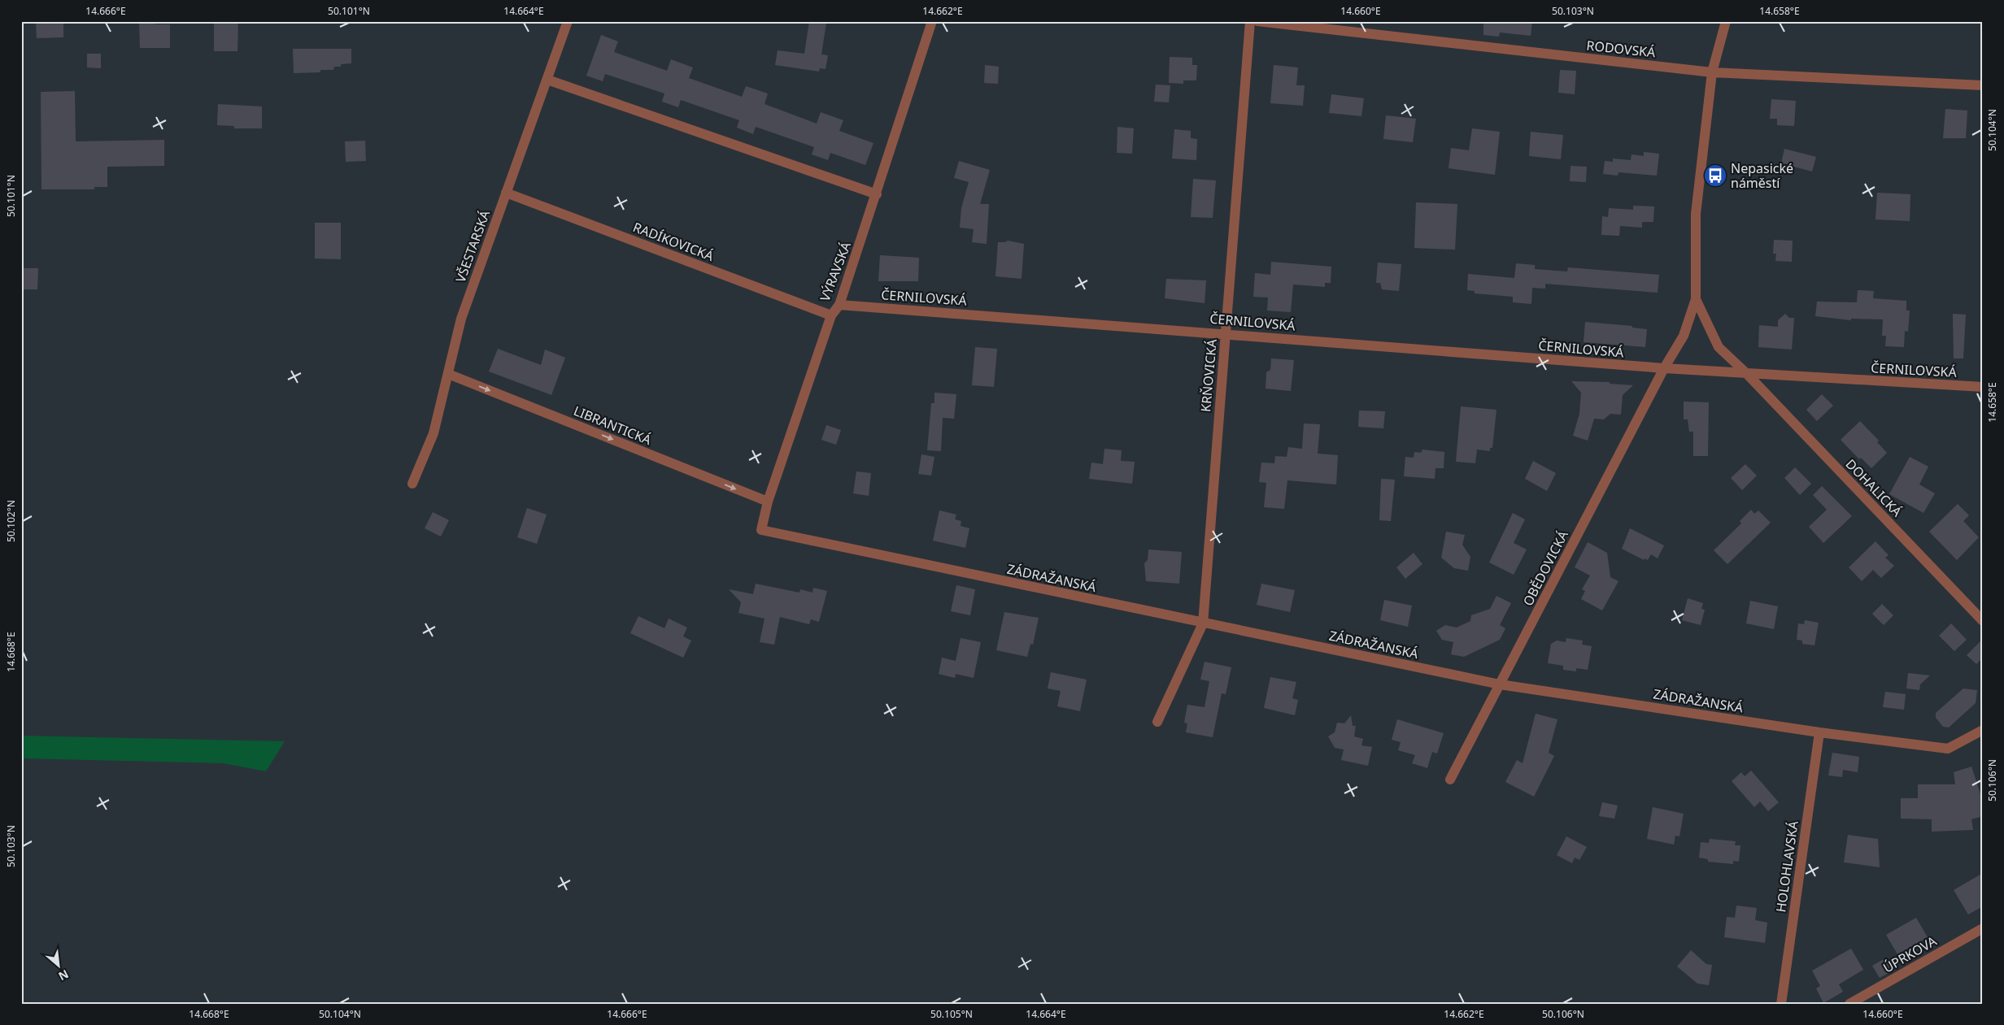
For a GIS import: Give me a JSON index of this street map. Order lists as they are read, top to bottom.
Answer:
{
  "streets": {
    "street": [
      "RODOVSKÁ",
      "RADÍKOVICKÁ",
      "VŠESTARSKÁ",
      "VÝRAVSKÁ",
      "ČERNILOVSKÁ",
      "KRŇOVICKÁ",
      "LIBRANTICKÁ",
      "DOHALICKÁ",
      "OBĚDOVICKÁ",
      "ZÁDRAŽANSKÁ",
      "HOLOHLAVSKÁ",
      "ÚPRKOVA"
    ]
  },
  "crossings": [
    ["RADÍKOVICKÁ", "VŠESTARSKÁ"],
    ["RADÍKOVICKÁ", "VÝRAVSKÁ"],
    ["VŠESTARSKÁ", "LIBRANTICKÁ"],
    ["VÝRAVSKÁ", "ČERNILOVSKÁ"],
    ["VÝRAVSKÁ", "LIBRANTICKÁ"],
    ["VÝRAVSKÁ", "ZÁDRAŽANSKÁ"],
    ["ČERNILOVSKÁ", "KRŇOVICKÁ"],
    ["ČERNILOVSKÁ", "DOHALICKÁ"],
    ["ČERNILOVSKÁ", "OBĚDOVICKÁ"],
    ["KRŇOVICKÁ", "ZÁDRAŽANSKÁ"],
    ["OBĚDOVICKÁ", "ZÁDRAŽANSKÁ"],
    ["ZÁDRAŽANSKÁ", "HOLOHLAVSKÁ"]
  ],
  "one_way": ["LIBRANTICKÁ"],
  "places": {
    "bus stop": ["Nepasické náměstí"]
  },
  "north": "bottom right",
  "coordinates": [
    "14.666°E",
    "50.101°N",
    "14.664°E",
    "14.662°E",
    "14.660°E",
    "50.103°N",
    "14.658°E",
    "50.104°N",
    "50.102°N",
    "14.668°E",
    "50.106°N",
    "50.105°N"
  ]
}
